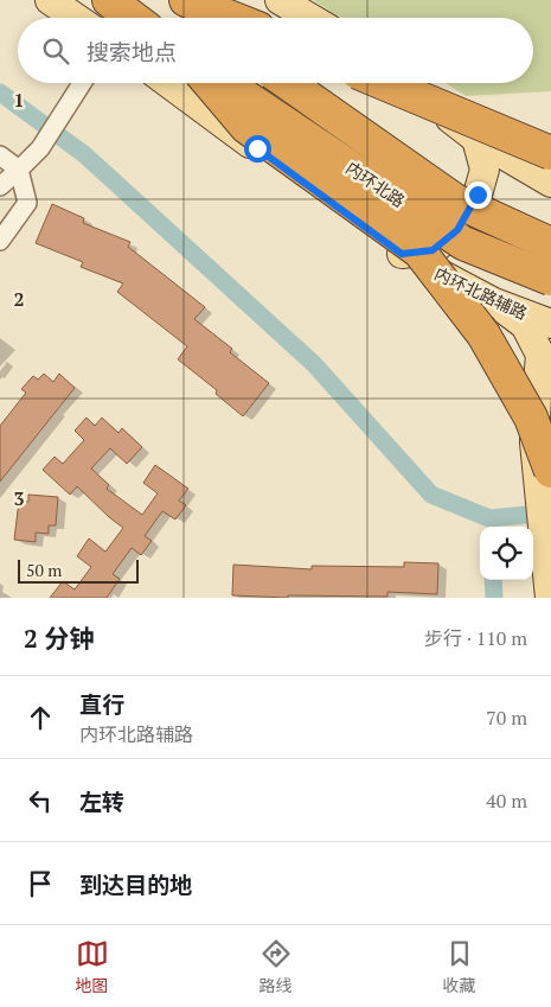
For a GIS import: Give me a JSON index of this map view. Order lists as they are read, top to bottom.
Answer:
{
  "streets": {
    "highway": ["内环北路"],
    "main road": ["内环北路辅路"]
  },
  "scale_bar": "50 m",
  "page": {
    "search": "搜索地点",
    "scale": "50 m",
    "heading": ["2 分钟", "步行 · 110 m"],
    "list": [
      ["直行", "内环北路辅路", "70 m"],
      ["左转", "40 m"],
      "到达目的地"
    ],
    "nav": ["地图", "路线", "收藏"]
  },
  "grid": {
    "rows": ["1", "2", "3"]
  }
}
